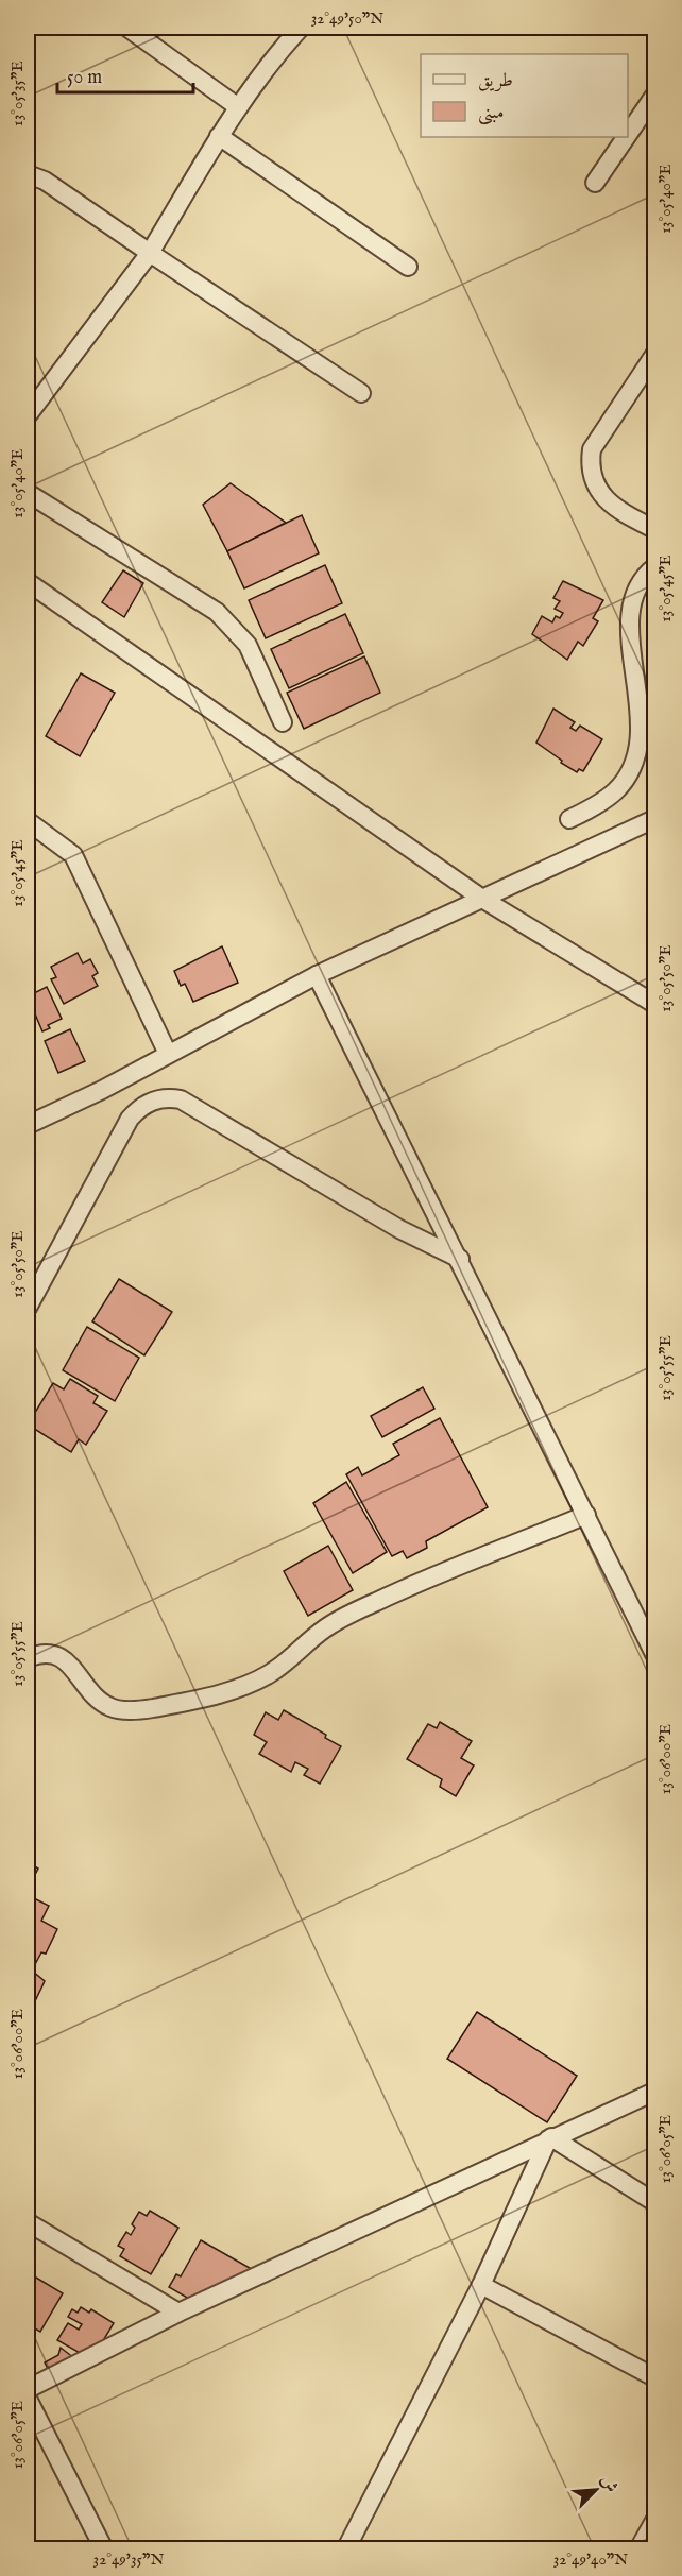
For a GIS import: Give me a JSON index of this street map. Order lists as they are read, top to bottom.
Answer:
{
  "legend": ["طريق", "مبنى"],
  "scale_bar": "50 m",
  "north": "top right",
  "coordinates": [
    "32°49'50\"N",
    "13°05'35\"E",
    "13°05'40\"E",
    "13°05'45\"E",
    "13°05'50\"E",
    "13°05'55\"E",
    "13°06'00\"E",
    "13°06'05\"E",
    "32°49'35\"N",
    "32°49'40\"N"
  ]
}
